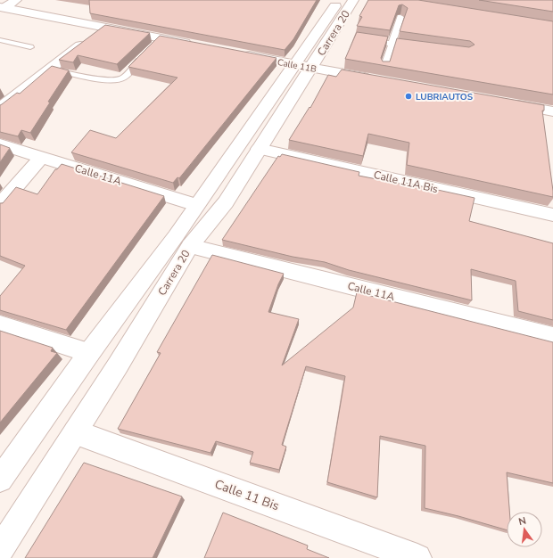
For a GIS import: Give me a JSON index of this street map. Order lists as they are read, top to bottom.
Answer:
{
  "streets": {
    "street": [
      "Carrera 20",
      "Calle 11B",
      "Calle 11A",
      "Calle 11A Bis",
      "Calle 11 Bis"
    ]
  },
  "crossings": [
    ["Carrera 20", "Calle 11B"],
    ["Carrera 20", "Calle 11A"],
    ["Carrera 20", "Calle 11A Bis"],
    ["Carrera 20", "Calle 11 Bis"]
  ],
  "places": ["LUBRIAUTOS"],
  "north": "top"
}
